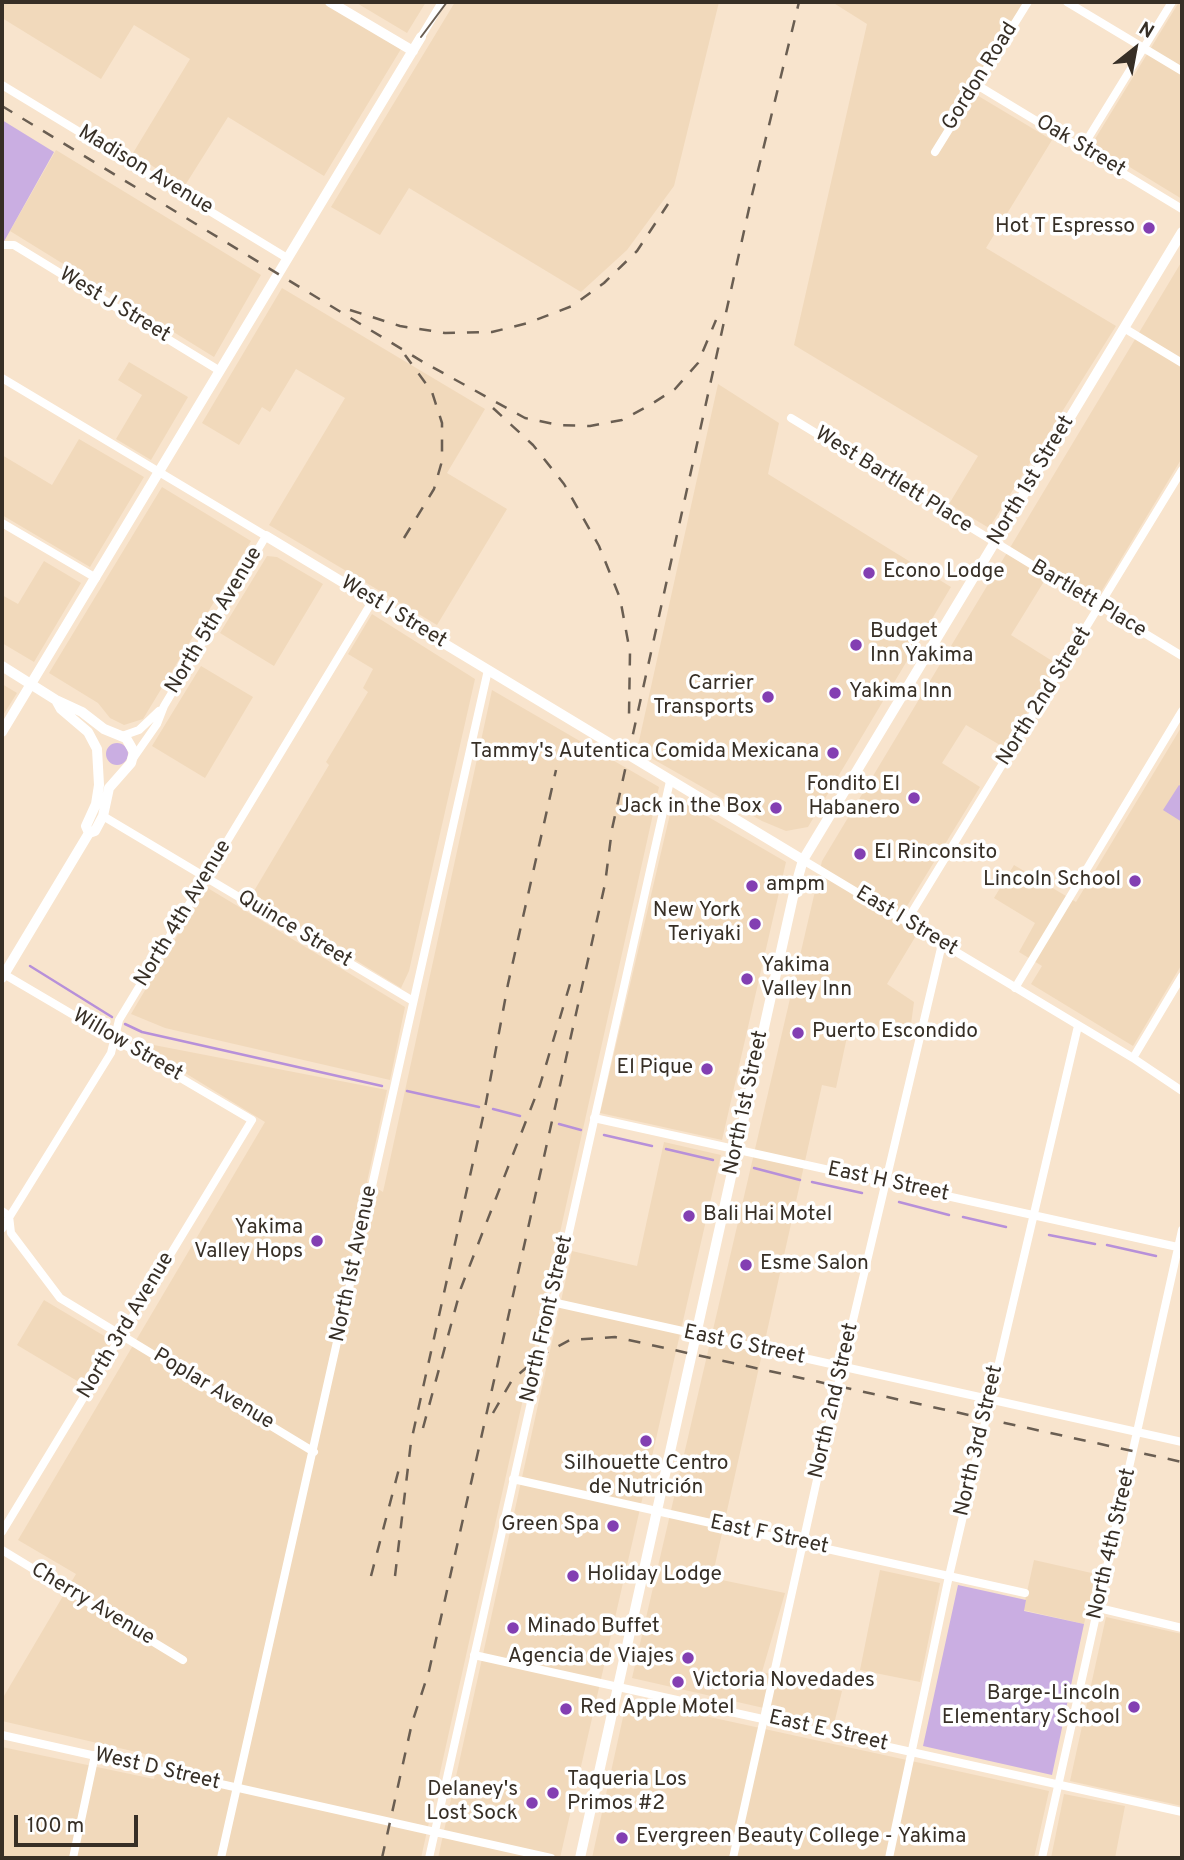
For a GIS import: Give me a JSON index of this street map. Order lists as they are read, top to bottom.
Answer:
{
  "streets": {
    "main road": ["North 1st Street"],
    "street": [
      "Gordon Road",
      "Oak Street",
      "Madison Avenue",
      "West J Street",
      "West Bartlett Place",
      "Bartlett Place",
      "West I Street",
      "North 5th Avenue",
      "North 2nd Street",
      "North 4th Avenue",
      "East I Street",
      "Quince Street",
      "Willow Street",
      "East H Street",
      "North 1st Avenue",
      "North Front Street",
      "North 3rd Avenue",
      "East G Street",
      "Poplar Avenue",
      "North 3rd Street",
      "East F Street",
      "North 4th Street",
      "Cherry Avenue",
      "East E Street",
      "West D Street"
    ]
  },
  "crossings": [
    ["Gordon Road", "Oak Street"],
    ["West Bartlett Place", "North 1st Street"],
    ["West Bartlett Place", "Bartlett Place"],
    ["North 1st Street", "Bartlett Place"],
    ["North 1st Street", "East I Street"],
    ["North 1st Street", "East H Street"],
    ["North 1st Street", "East G Street"],
    ["North 1st Street", "East F Street"],
    ["North 1st Street", "East E Street"],
    ["Bartlett Place", "North 2nd Street"],
    ["West I Street", "North 5th Avenue"],
    ["West I Street", "North 4th Avenue"],
    ["West I Street", "East I Street"],
    ["West I Street", "North 1st Avenue"],
    ["North 2nd Street", "East I Street"],
    ["North 2nd Street", "East H Street"],
    ["North 2nd Street", "East G Street"],
    ["North 2nd Street", "East F Street"],
    ["North 2nd Street", "East E Street"],
    ["North 4th Avenue", "Quince Street"],
    ["North 4th Avenue", "Willow Street"],
    ["North 4th Avenue", "Poplar Avenue"],
    ["East I Street", "North Front Street"],
    ["East I Street", "North 3rd Street"],
    ["Quince Street", "North 1st Avenue"],
    ["Willow Street", "North 3rd Avenue"],
    ["East H Street", "North Front Street"],
    ["East H Street", "North 3rd Street"],
    ["East H Street", "North 4th Street"],
    ["North 1st Avenue", "Poplar Avenue"],
    ["North 1st Avenue", "West D Street"],
    ["North Front Street", "East G Street"],
    ["North Front Street", "East F Street"],
    ["North Front Street", "East E Street"],
    ["North Front Street", "West D Street"],
    ["North 3rd Avenue", "Poplar Avenue"],
    ["East G Street", "North 3rd Street"],
    ["East G Street", "North 4th Street"],
    ["North 3rd Street", "East F Street"],
    ["North 3rd Street", "East E Street"],
    ["North 4th Street", "East E Street"]
  ],
  "places": [
    "Hot T Espresso",
    "Econo Lodge",
    "Budget Inn Yakima",
    "Yakima Inn",
    "Carrier Transports",
    "Tammy's Autentica Comida Mexicana",
    "Fondito El Habanero",
    "Jack in the Box",
    "El Rinconsito",
    "Lincoln School",
    "ampm",
    "New York Teriyaki",
    "Yakima Valley Inn",
    "Puerto Escondido",
    "El Pique",
    "Bali Hai Motel",
    "Yakima Valley Hops",
    "Esme Salon",
    "Silhouette Centro de Nutrición",
    "Green Spa",
    "Holiday Lodge",
    "Minado Buffet",
    "Agencia de Viajes",
    "Victoria Novedades",
    "Barge-Lincoln Elementary School",
    "Red Apple Motel",
    "Taqueria Los Primos #2",
    "Delaney's Lost Sock",
    "Evergreen Beauty College - Yakima"
  ],
  "scale_bar": "100 m",
  "north": "top right"
}
